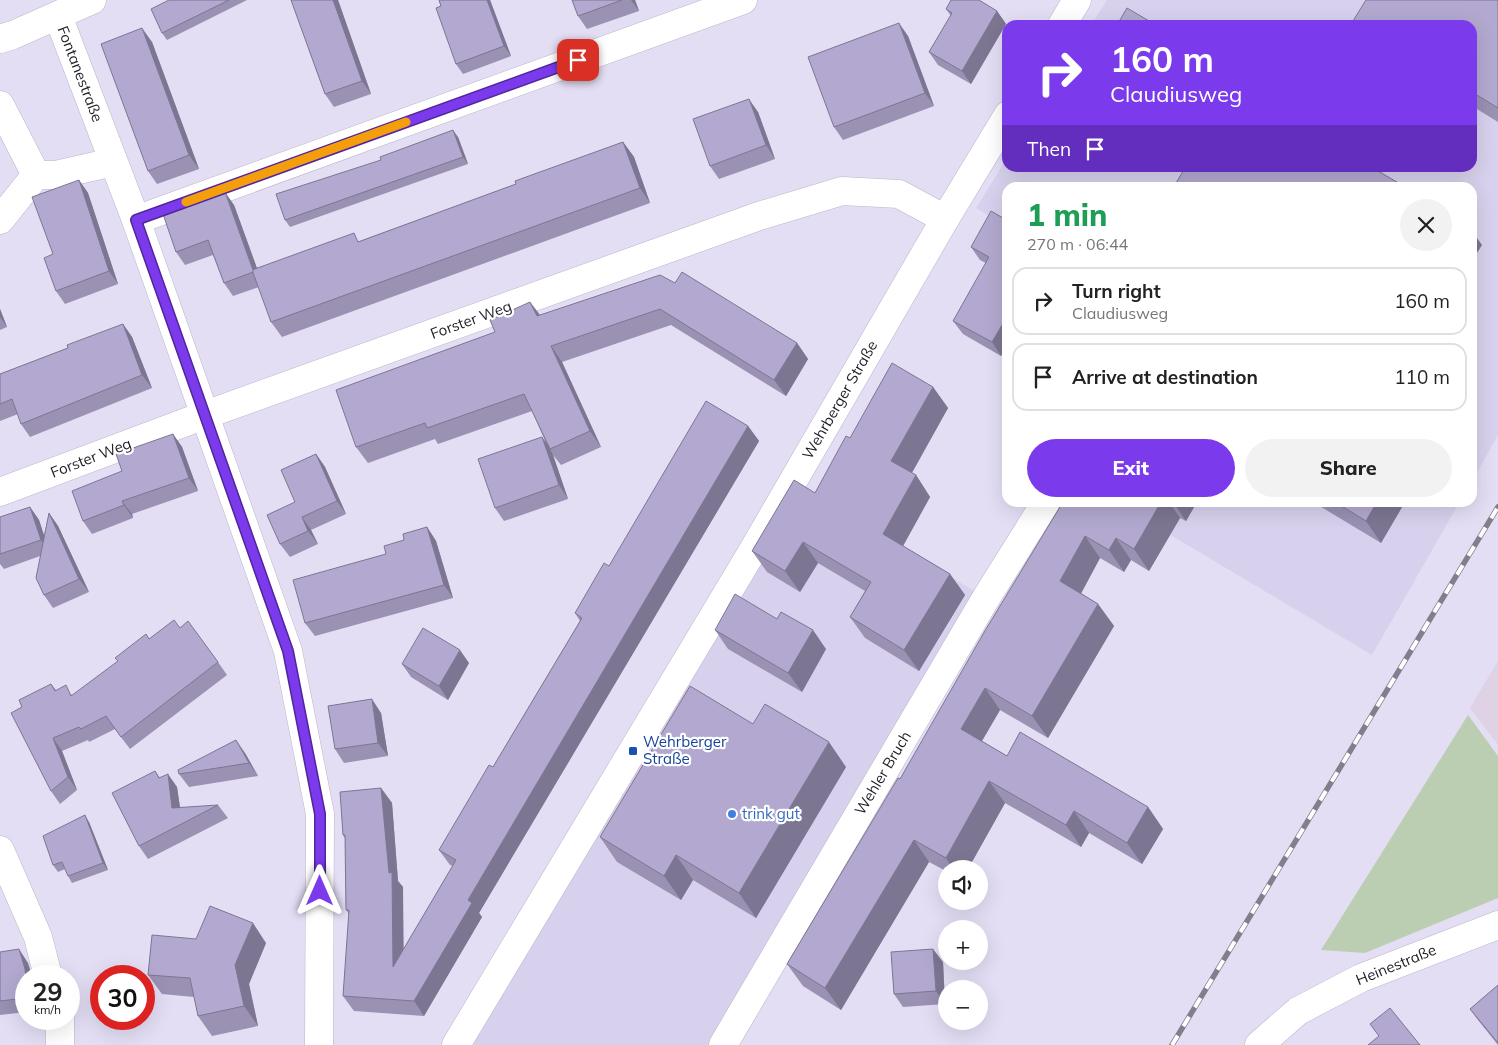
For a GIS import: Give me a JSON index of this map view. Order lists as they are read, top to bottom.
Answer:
{
  "streets": {
    "street": [
      "Fontanestraße",
      "Forster Weg",
      "Wehrberger Straße",
      "Wehler Bruch",
      "Heinestraße"
    ]
  },
  "crossings": [
    ["Fontanestraße", "Forster Weg"],
    ["Forster Weg", "Wehrberger Straße"]
  ],
  "places": {
    "transit": ["Wehrberger Straße"],
    "other": ["trink gut"]
  },
  "page": {
    "turn": ["160 m", "Claudiusweg"],
    "then": "Then",
    "heading": ["1 min", "270 m · 06:44"],
    "list": [
      {
        "name": "Turn right",
        "note": "Claudiusweg",
        "value": "160 m"
      },
      {
        "name": "Arrive at destination",
        "value": "110 m"
      }
    ],
    "buttons": ["Exit", "Share"],
    "map_buttons": ["+", "−"],
    "speed": "29 km/h",
    "limit": "30"
  }
}
